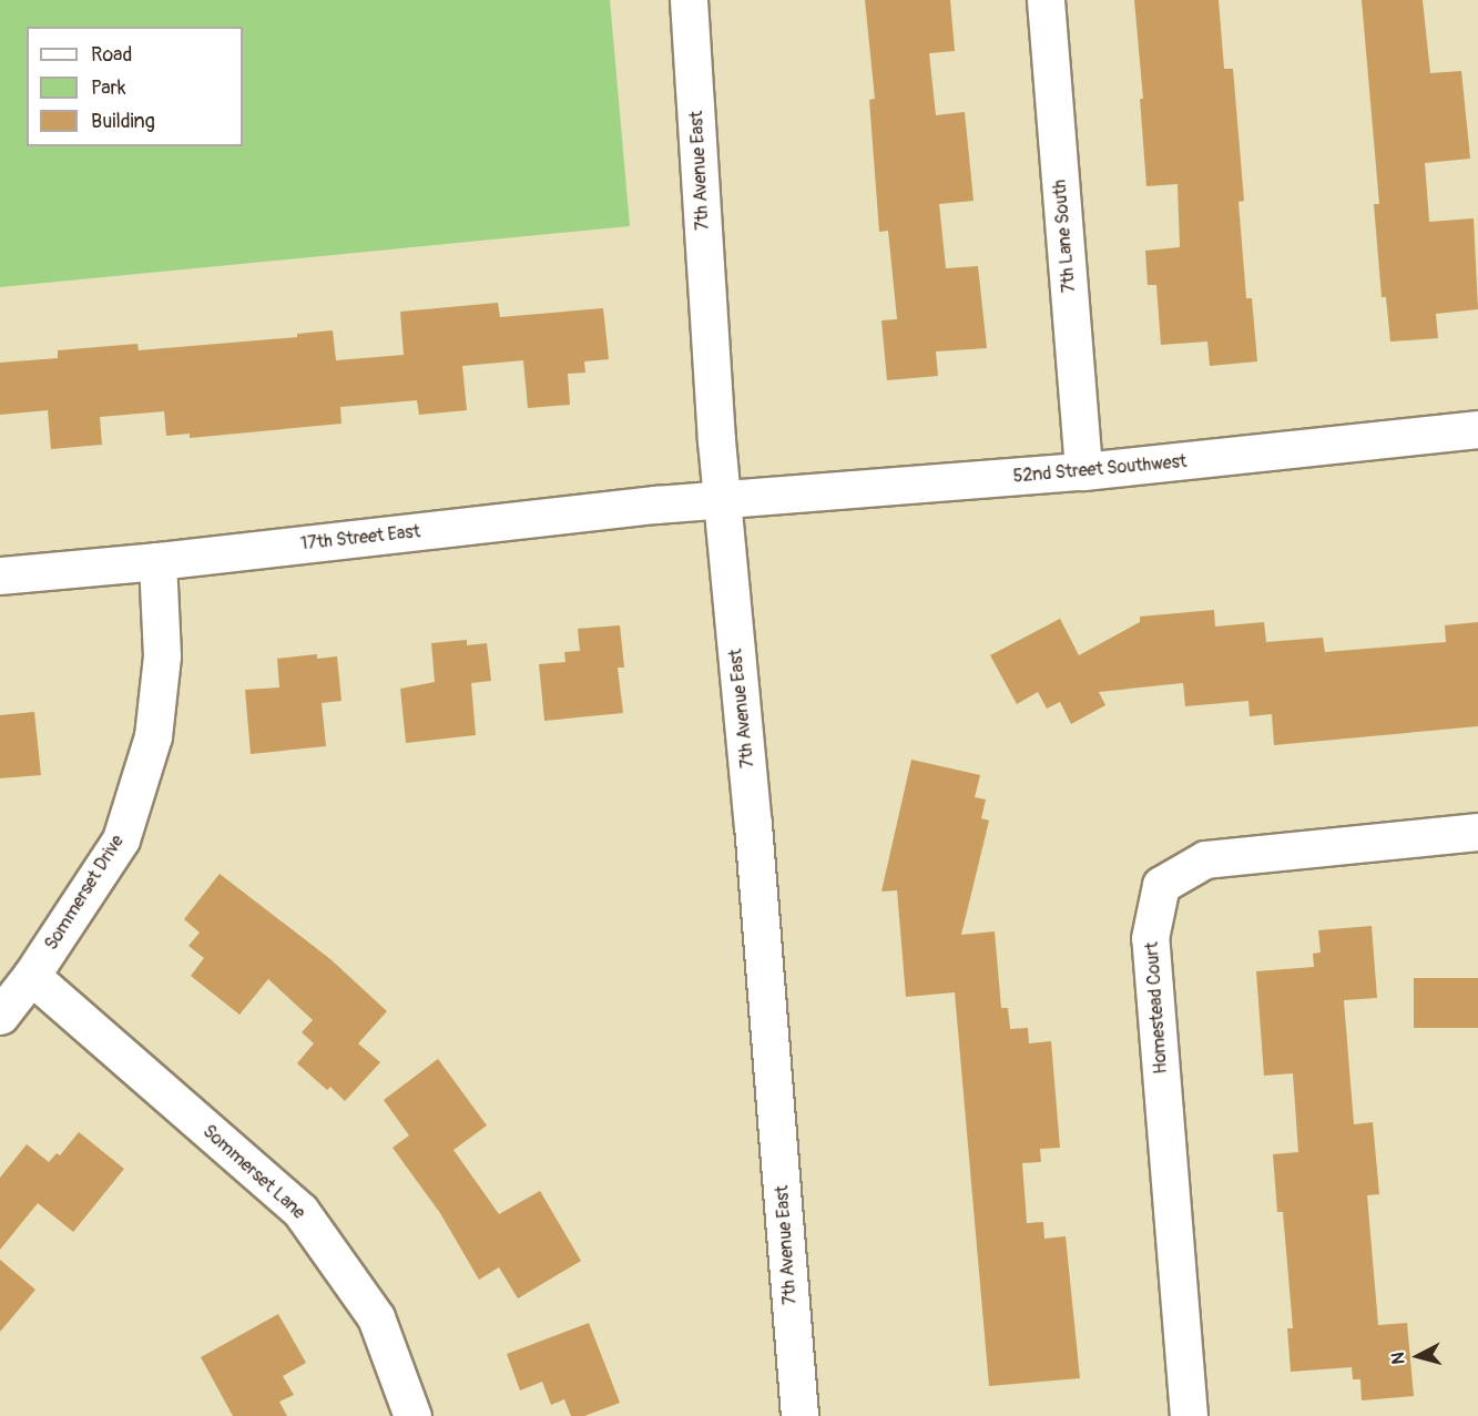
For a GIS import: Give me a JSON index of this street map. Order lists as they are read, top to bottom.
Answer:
{
  "streets": {
    "street": [
      "7th Avenue East",
      "7th Lane South",
      "52nd Street Southwest",
      "17th Street East",
      "Sommerset Drive",
      "Homestead Court",
      "Sommerset Lane"
    ]
  },
  "crossings": [
    ["7th Avenue East", "52nd Street Southwest"],
    ["7th Avenue East", "17th Street East"],
    ["7th Lane South", "52nd Street Southwest"],
    ["52nd Street Southwest", "17th Street East"],
    ["17th Street East", "Sommerset Drive"],
    ["Sommerset Drive", "Sommerset Lane"]
  ],
  "legend": ["Road", "Park", "Building"],
  "north": "left"
}
